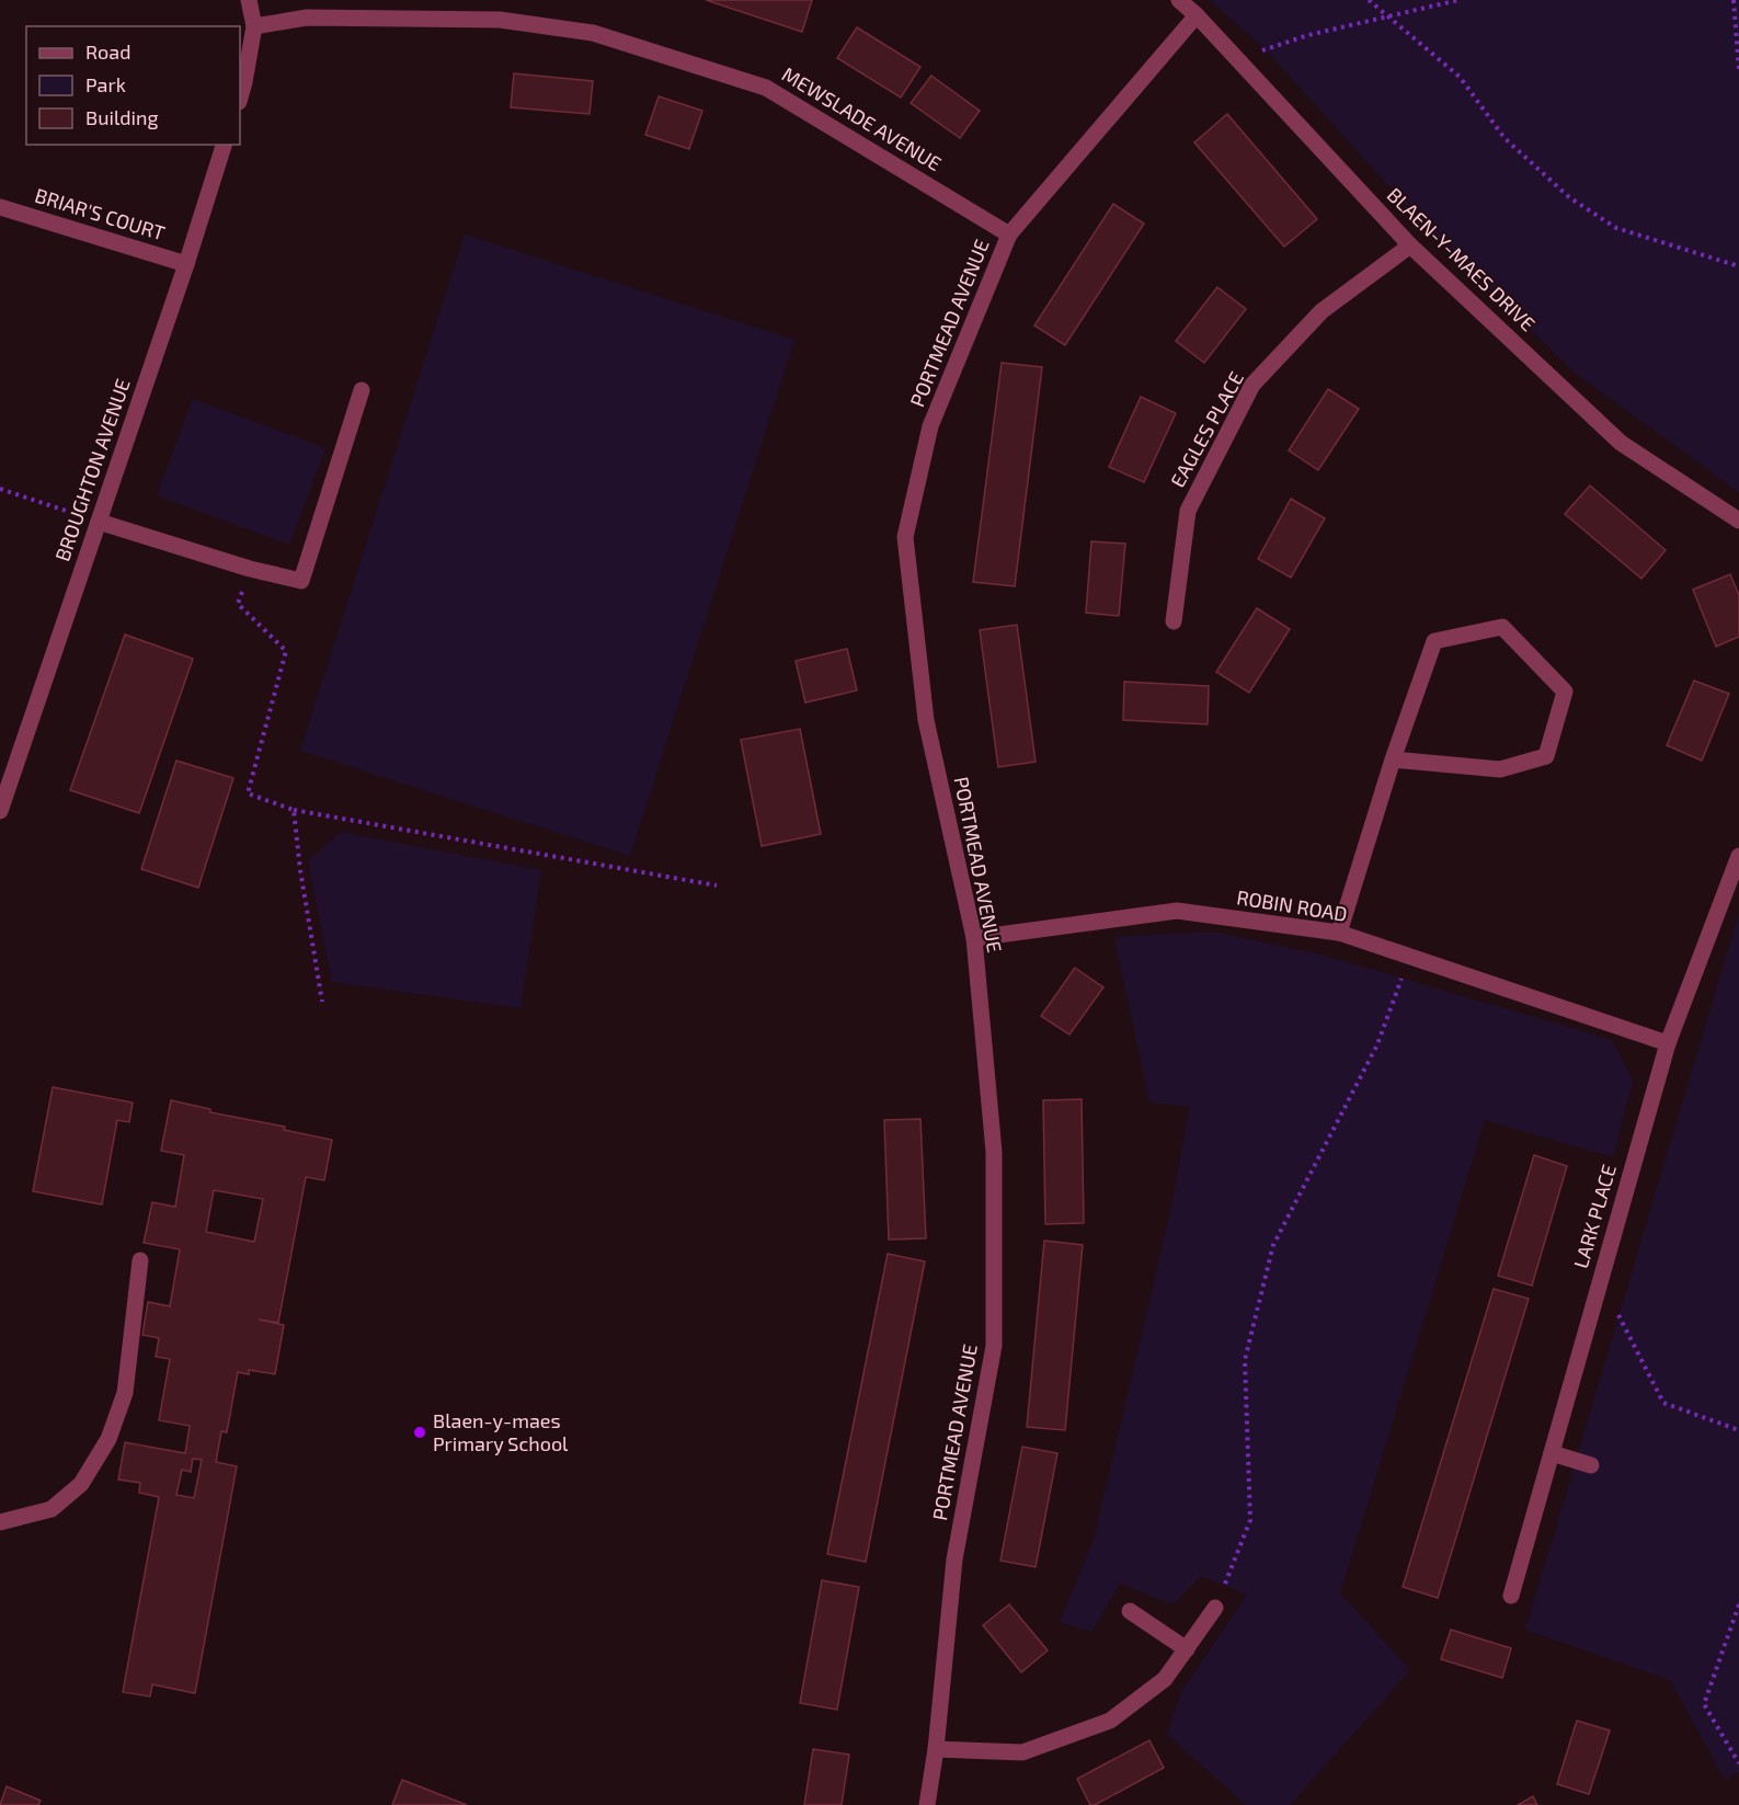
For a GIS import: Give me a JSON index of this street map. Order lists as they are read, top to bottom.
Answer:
{
  "streets": {
    "street": [
      "MEWSLADE AVENUE",
      "BRIAR'S COURT",
      "BLAEN-Y-MAES DRIVE",
      "PORTMEAD AVENUE",
      "EAGLES PLACE",
      "BROUGHTON AVENUE",
      "ROBIN ROAD",
      "LARK PLACE"
    ]
  },
  "crossings": [
    ["MEWSLADE AVENUE", "PORTMEAD AVENUE"],
    ["BRIAR'S COURT", "BROUGHTON AVENUE"],
    ["BLAEN-Y-MAES DRIVE", "PORTMEAD AVENUE"],
    ["BLAEN-Y-MAES DRIVE", "EAGLES PLACE"],
    ["PORTMEAD AVENUE", "ROBIN ROAD"],
    ["ROBIN ROAD", "LARK PLACE"]
  ],
  "places": ["Blaen-y-maes Primary School"],
  "legend": ["Road", "Park", "Building"]
}
